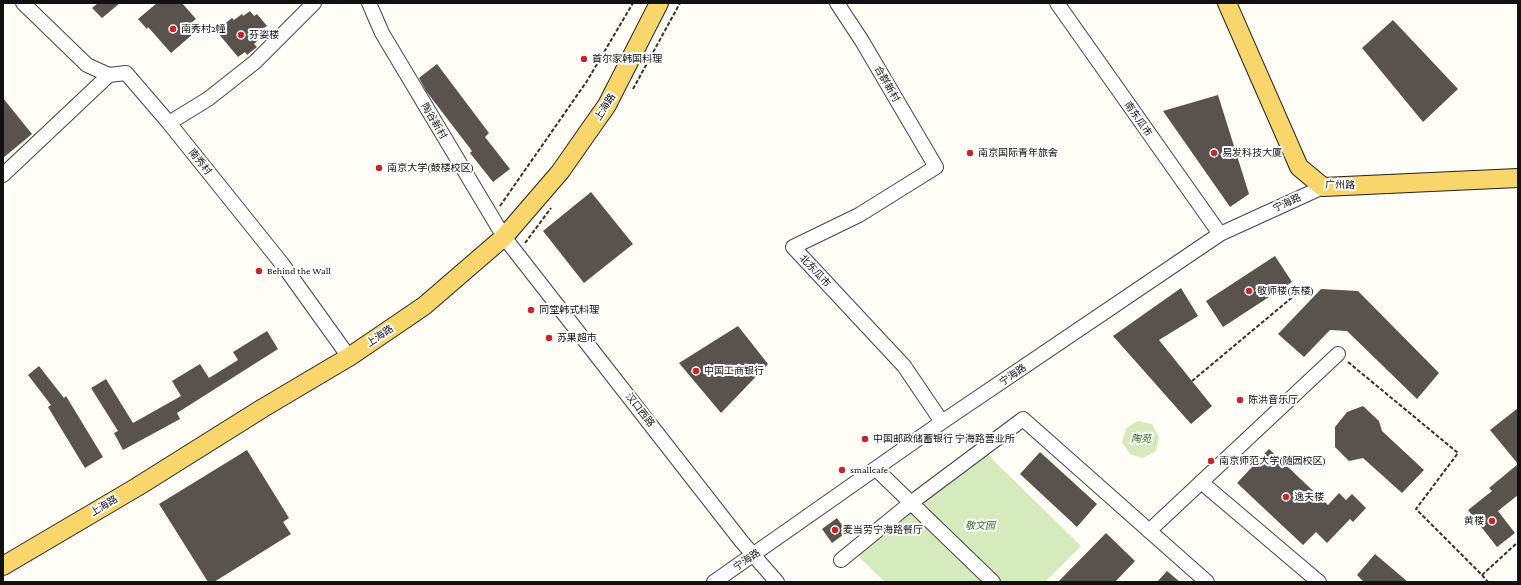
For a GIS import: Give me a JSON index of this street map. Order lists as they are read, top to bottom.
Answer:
{
  "streets": {
    "main road": ["上海路", "广州路"],
    "street": [
      "合群新村",
      "南东瓜市",
      "陶谷新村",
      "南秀村",
      "宁海路",
      "北东瓜市",
      "汉口西路"
    ]
  },
  "crossings": [
    ["合群新村", "北东瓜市"],
    ["上海路", "陶谷新村"],
    ["上海路", "南秀村"],
    ["上海路", "汉口西路"],
    ["南东瓜市", "宁海路"],
    ["陶谷新村", "汉口西路"],
    ["广州路", "宁海路"],
    ["宁海路", "北东瓜市"],
    ["宁海路", "汉口西路"]
  ],
  "parks": ["陶苑", "敬文园"],
  "places": [
    "南秀村2幢",
    "芬姿楼",
    "首尔家韩国料理",
    "南京国际青年旅舍",
    "易发科技大厦",
    "南京大学(鼓楼校区)",
    "Behind the Wall",
    "敬师楼(东楼)",
    "同堂韩式料理",
    "苏果超市",
    "中国工商银行",
    "陈洪音乐厅",
    "中国邮政储蓄银行 宁海路营业所",
    "南京师范大学(随园校区)",
    "smallcafe",
    "逸夫楼",
    "黄楼",
    "麦当劳宁海路餐厅"
  ]
}
